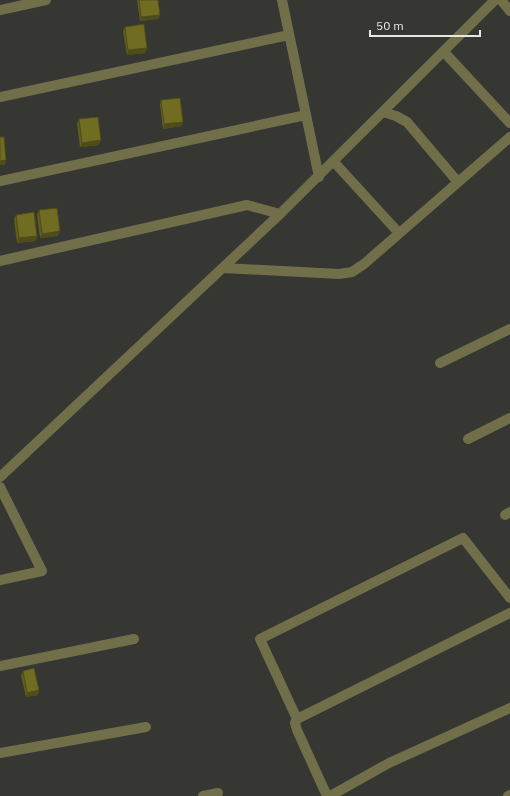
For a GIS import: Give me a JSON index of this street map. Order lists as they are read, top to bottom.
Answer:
{
  "scale_bar": "50 m"
}
